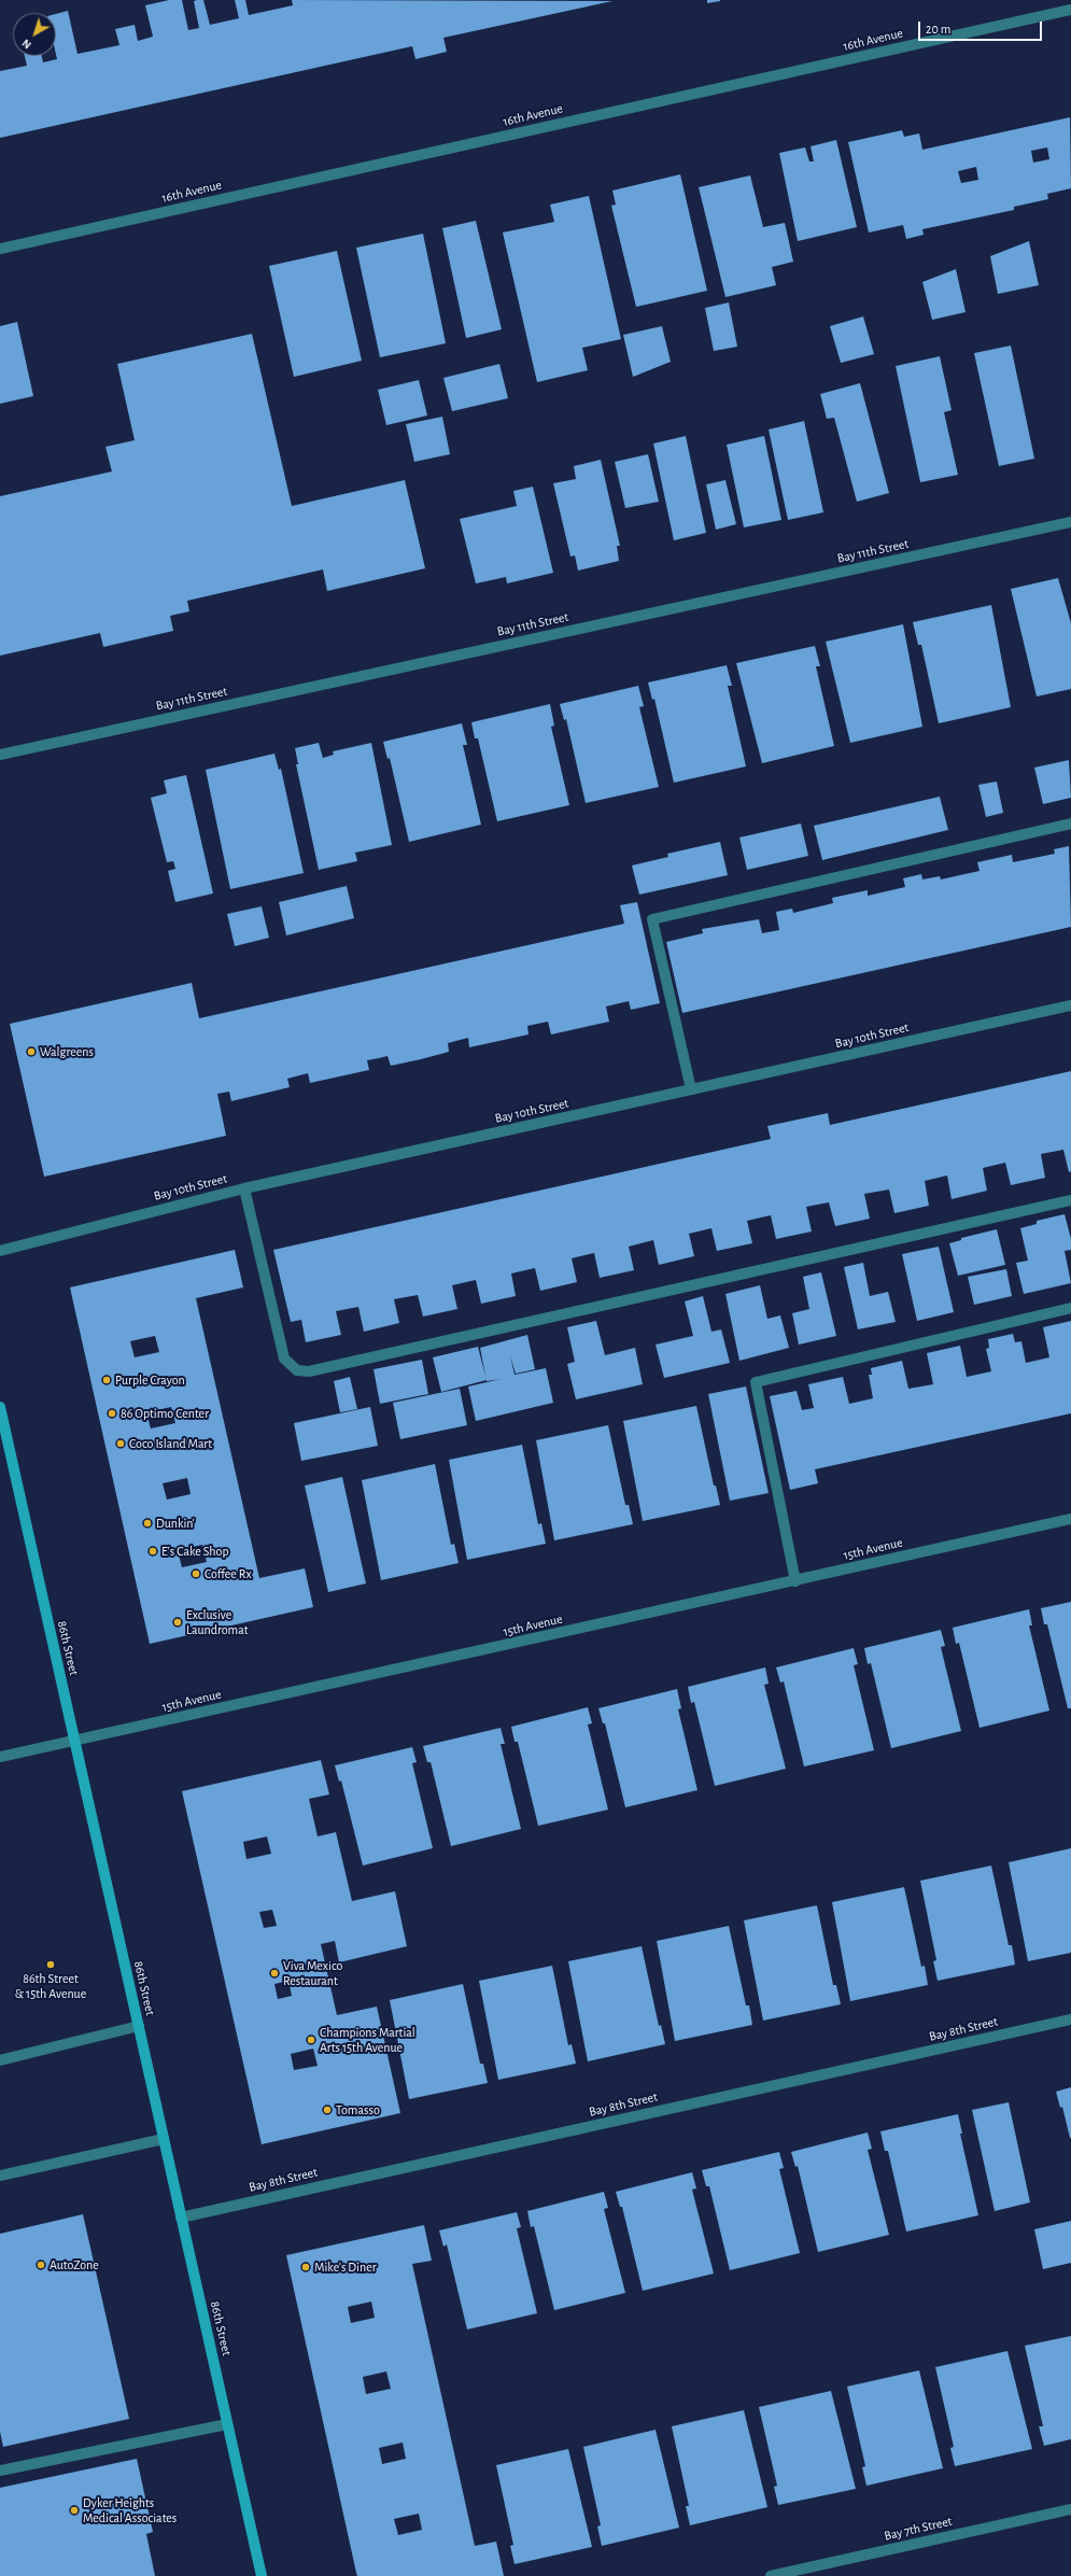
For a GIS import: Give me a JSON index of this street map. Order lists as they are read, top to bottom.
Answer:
{
  "streets": {
    "main road": ["86th Street"],
    "street": [
      "16th Avenue",
      "Bay 11th Street",
      "Bay 10th Street",
      "15th Avenue",
      "Bay 8th Street",
      "Bay 7th Street"
    ]
  },
  "crossings": [
    ["15th Avenue", "86th Street"],
    ["86th Street", "Bay 8th Street"]
  ],
  "places": [
    "Walgreens",
    "Purple Crayon",
    "86 Optimo Center",
    "Coco Island Mart",
    "Dunkin'",
    "E's Cake Shop",
    "Coffee Rx",
    "Exclusive Laundromat",
    "86th Street & 15th Avenue",
    "Viva Mexico Restaurant",
    "Champions Martial Arts 15th Avenue",
    "Tomasso",
    "AutoZone",
    "Mike's Diner",
    "Dyker Heights Medical Associates"
  ],
  "scale_bar": "20 m",
  "north": "bottom left"
}
